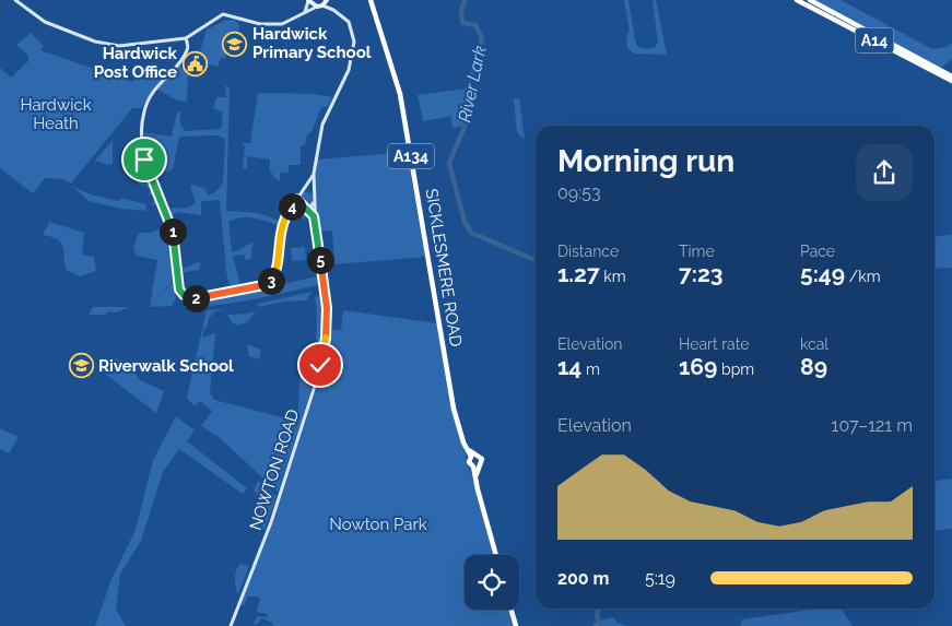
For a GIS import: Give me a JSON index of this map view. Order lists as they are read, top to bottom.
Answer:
{
  "streets": {
    "highway": ["A14", "A134", "SICKLESMERE ROAD"],
    "street": ["NOWTON ROAD"]
  },
  "water": ["River Lark"],
  "parks": ["Hardwick Heath", "Nowton Park"],
  "places": {
    "school or university": ["Hardwick Primary School", "Riverwalk School"],
    "public building": ["Hardwick Post Office"]
  },
  "page": {
    "heading": ["Morning run", "09:53"],
    "pins": [
      "4",
      "1",
      "5",
      "3",
      "2"
    ],
    "stats": [
      ["Distance", "1.27 km"],
      ["Time", "7:23"],
      ["Pace", "5:49 /km"],
      ["Elevation", "14 m"],
      ["Heart rate", "169 bpm"],
      ["kcal", "89"]
    ],
    "chart": ["Elevation", "107–121 m"],
    "list": [
      {
        "name": "200 m",
        "note": "5:19"
      }
    ]
  }
}
